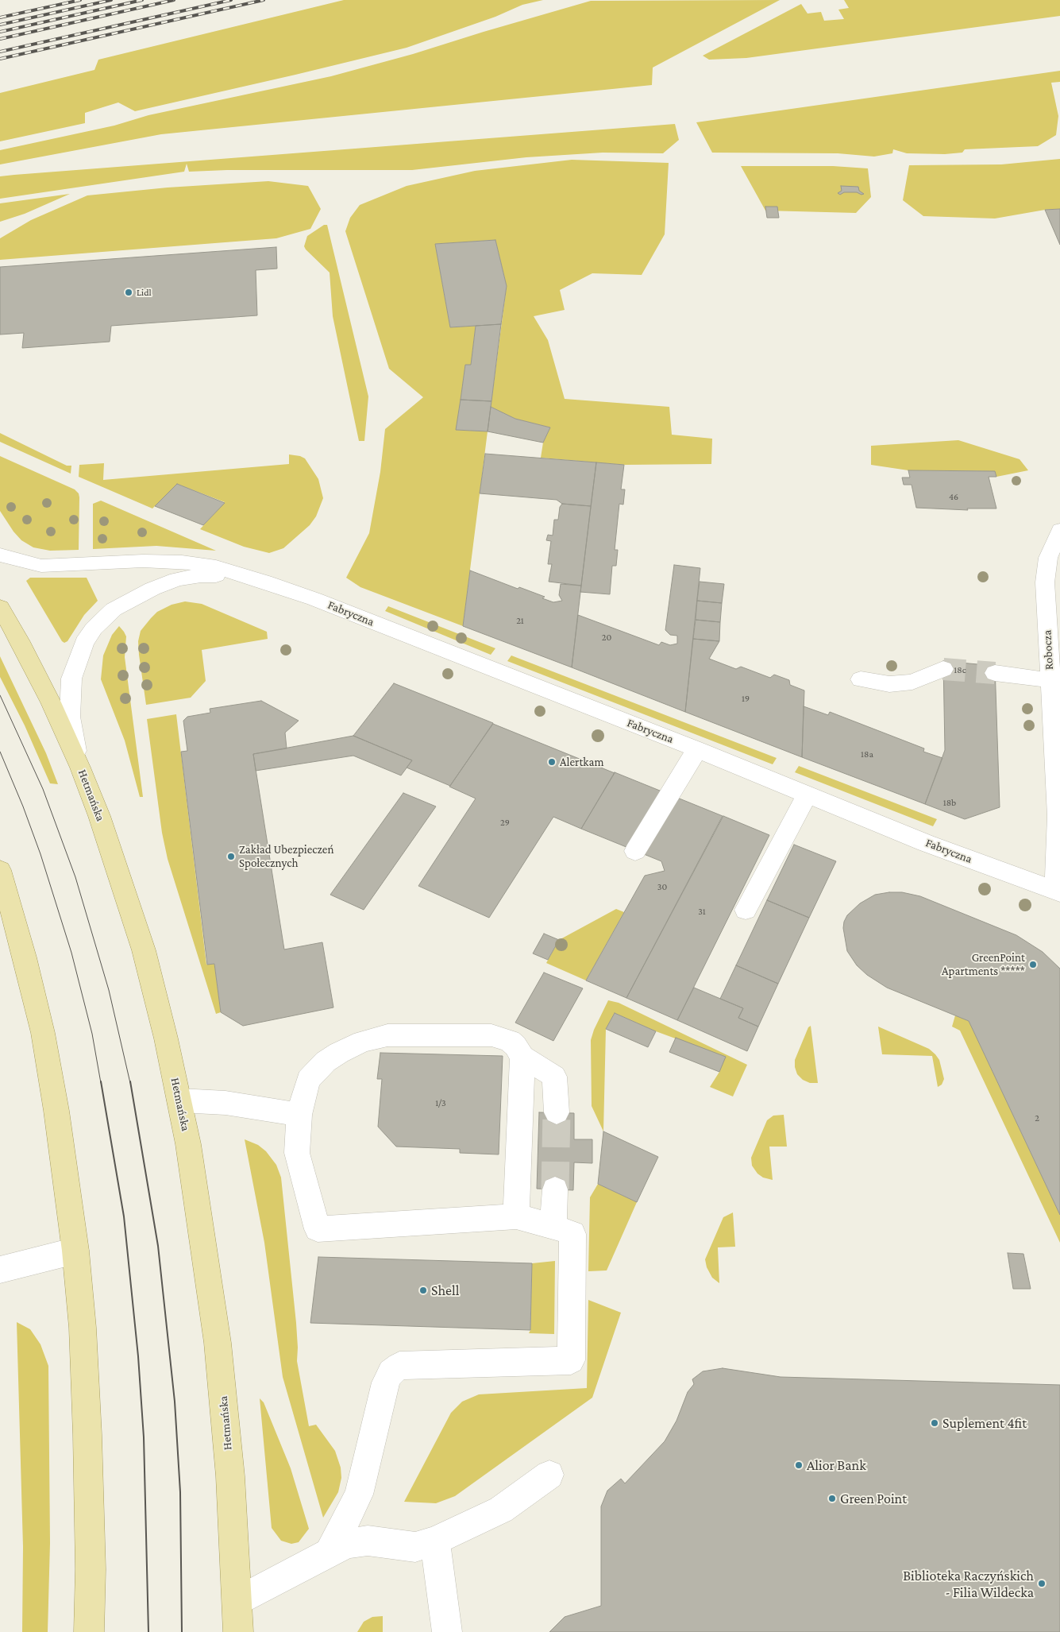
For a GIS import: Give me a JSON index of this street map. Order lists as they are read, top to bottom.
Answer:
{
  "streets": {
    "main road": ["Hetmańska"],
    "street": ["Fabryczna", "Robocza"]
  },
  "crossings": [
    ["Fabryczna", "Robocza"],
    ["Fabryczna", "Hetmańska"]
  ],
  "places": [
    "Lidl",
    "Alertkam",
    "Zakład Ubezpieczeń Społecznych",
    "GreenPoint Apartments *****",
    "Shell",
    "Suplement 4fit",
    "Alior Bank",
    "Green Point",
    "Biblioteka Raczyńskich - Filia Wildecka"
  ],
  "house_numbers": [
    "46",
    "21",
    "20",
    "18c",
    "19",
    "18a",
    "18b",
    "29",
    "30",
    "31",
    "1/3",
    "2"
  ]
}
